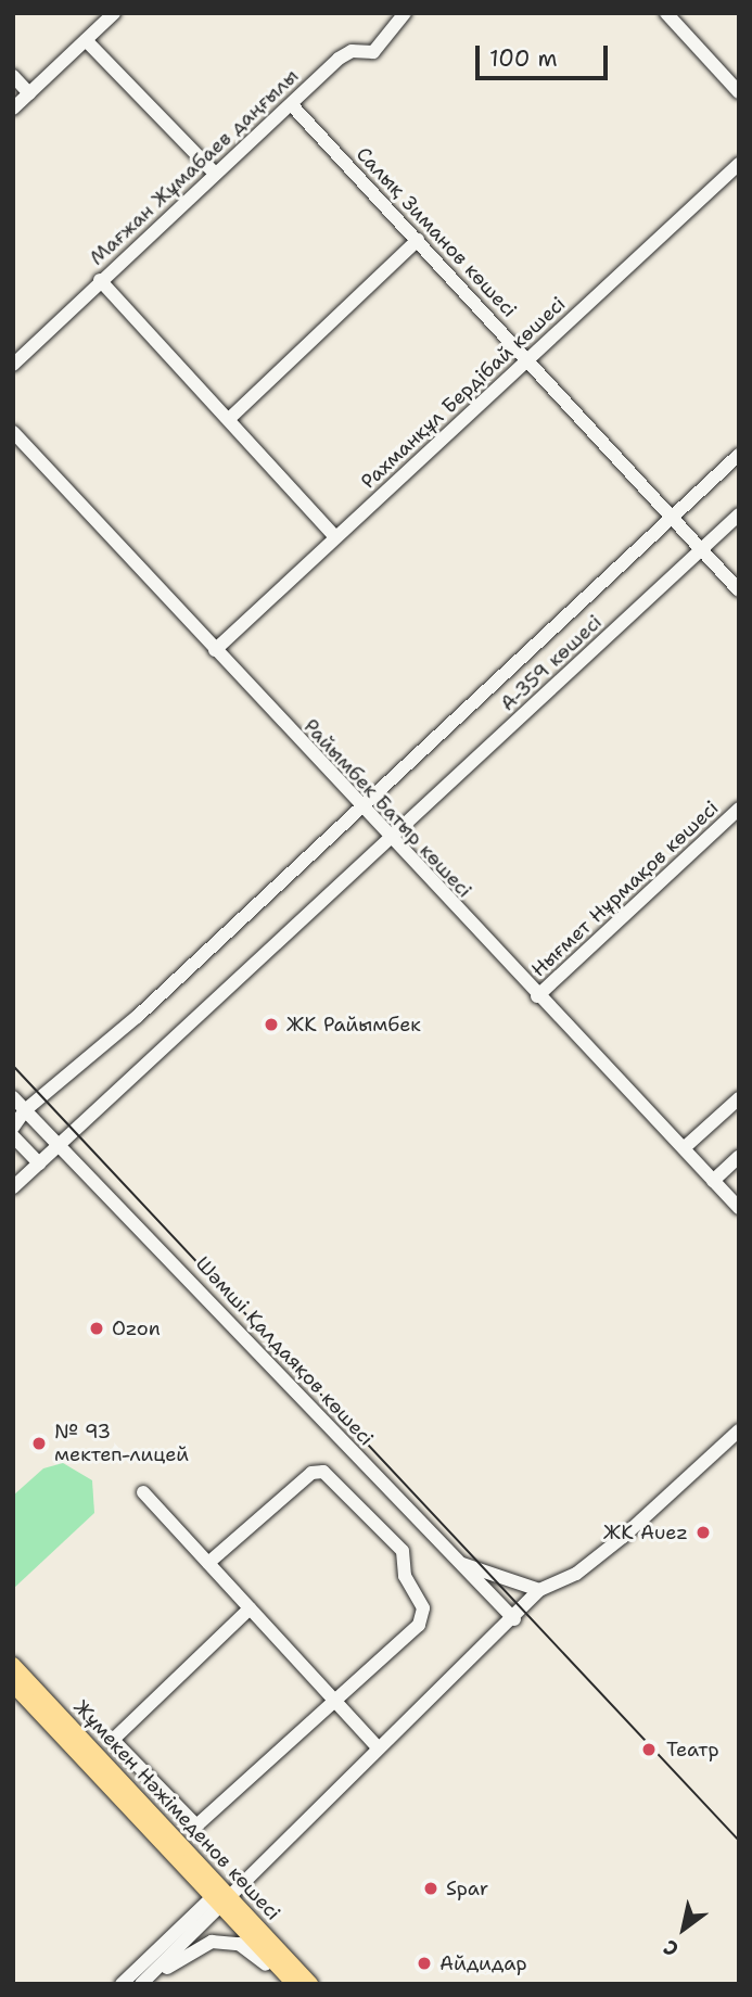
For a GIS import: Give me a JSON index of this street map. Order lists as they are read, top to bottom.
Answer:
{
  "streets": {
    "main road": ["Жұмекен Нәжімеденов көшесі"],
    "street": [
      "Мағжан Жұмабаев даңғылы",
      "Салық Зиманов көшесі",
      "Рахманқұл Бердібай көшесі",
      "А-359 көшесі",
      "Райымбек Батыр көшесі",
      "Нығмет Нұрмақов көшесі",
      "Шәмші Қалдаяқов көшесі"
    ]
  },
  "crossings": [
    ["Мағжан Жұмабаев даңғылы", "Салық Зиманов көшесі"],
    ["Салық Зиманов көшесі", "Рахманқұл Бердібай көшесі"],
    ["Салық Зиманов көшесі", "А-359 көшесі"],
    ["Рахманқұл Бердібай көшесі", "Райымбек Батыр көшесі"],
    ["А-359 көшесі", "Райымбек Батыр көшесі"],
    ["А-359 көшесі", "Шәмші Қалдаяқов көшесі"],
    ["Райымбек Батыр көшесі", "Нығмет Нұрмақов көшесі"]
  ],
  "places": [
    "ЖК Райымбек",
    "Ozon",
    "№ 93 мектеп-лицей",
    "ЖК Auez",
    "Театр",
    "Spar",
    "Айдидар"
  ],
  "scale_bar": "100 m",
  "north": "bottom left"
}
